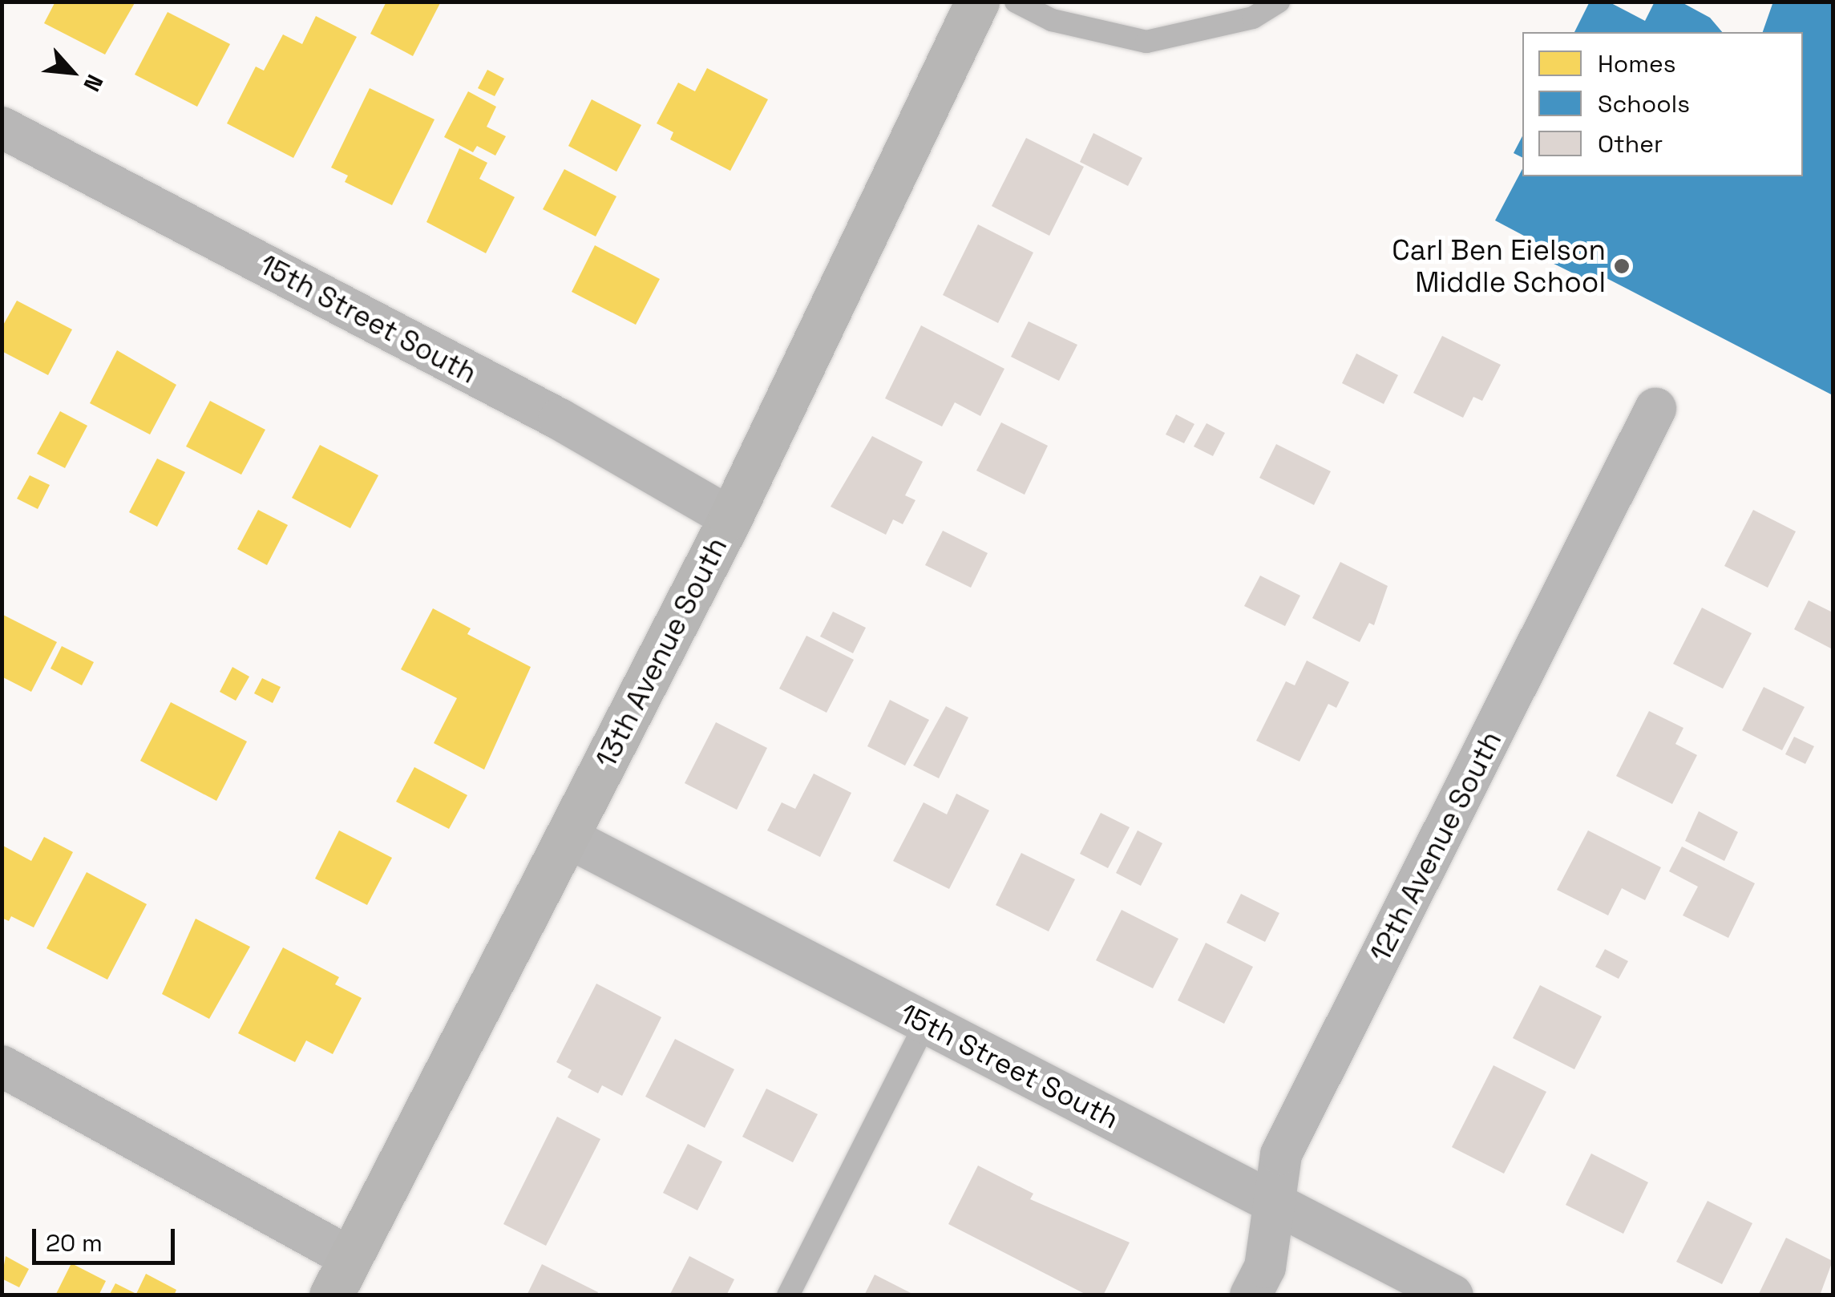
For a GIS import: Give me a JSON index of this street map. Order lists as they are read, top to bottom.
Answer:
{
  "streets": {
    "main road": ["13th Avenue South"],
    "street": ["15th Street South", "12th Avenue South"]
  },
  "crossings": [
    ["15th Street South", "13th Avenue South"],
    ["15th Street South", "12th Avenue South"]
  ],
  "places": ["Carl Ben Eielson Middle School"],
  "legend": ["Homes", "Schools", "Other"],
  "scale_bar": "20 m",
  "north": "bottom right"
}
